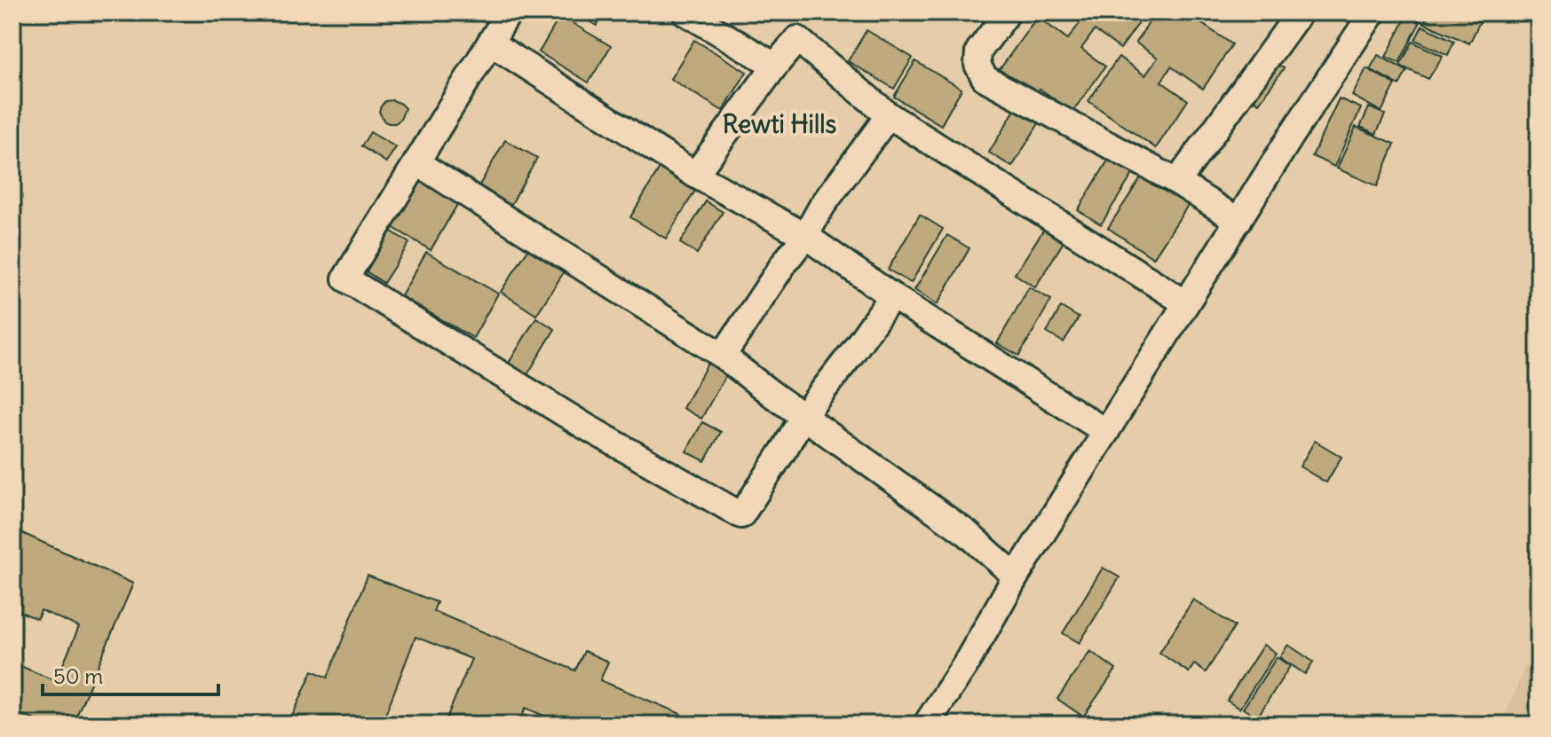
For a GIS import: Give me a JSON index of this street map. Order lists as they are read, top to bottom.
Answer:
{
  "districts": ["Rewti Hills"],
  "scale_bar": "50 m"
}
